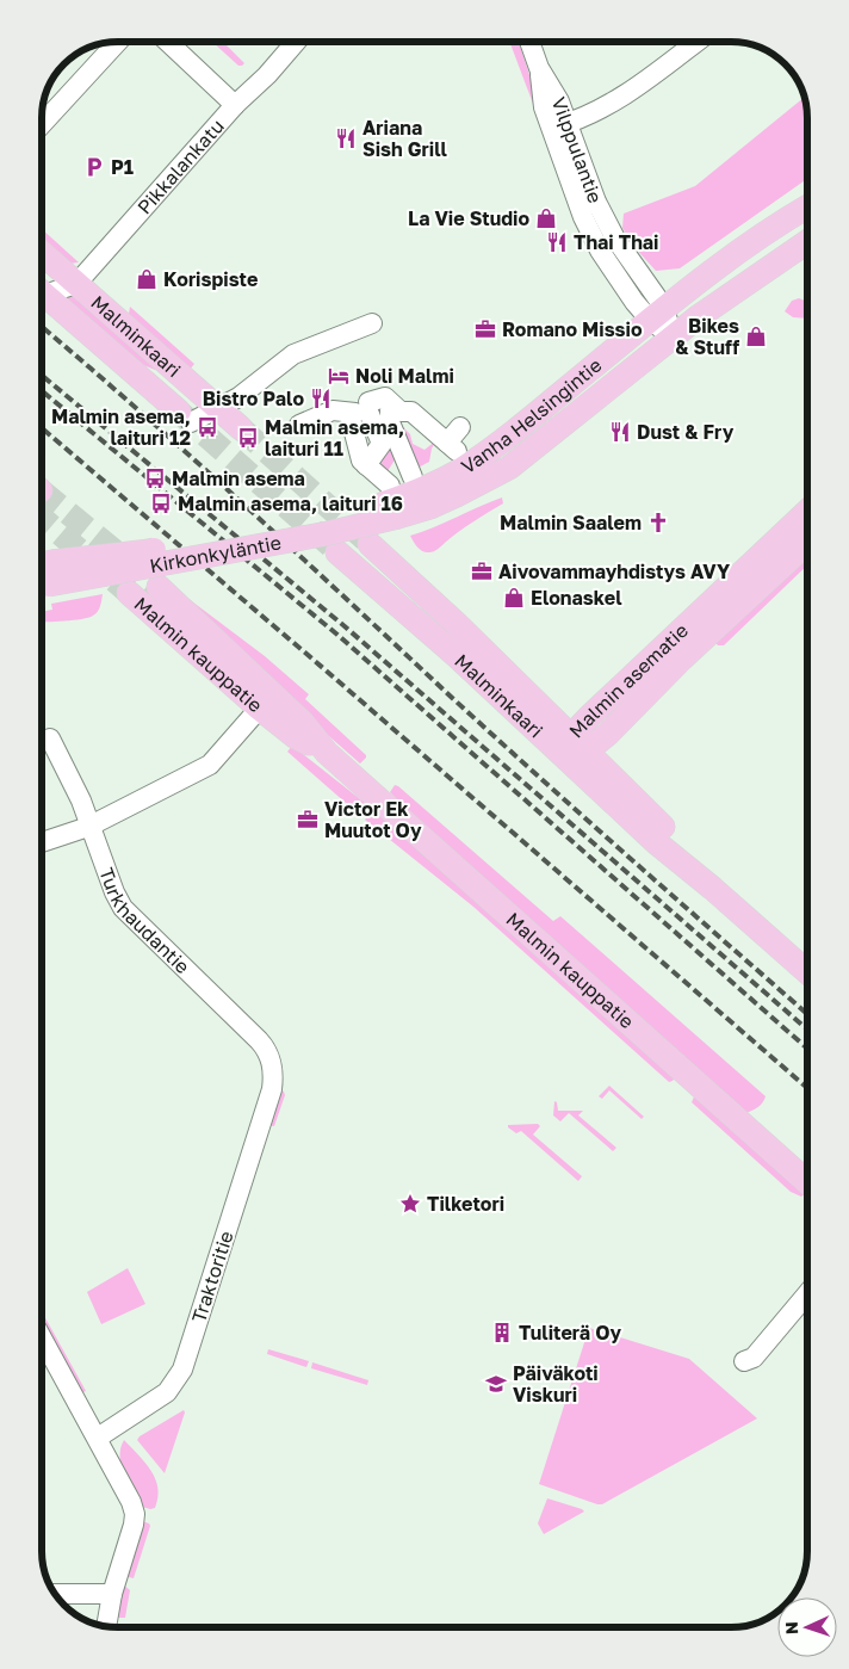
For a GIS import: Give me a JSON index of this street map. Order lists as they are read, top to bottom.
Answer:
{
  "streets": {
    "main road": [
      "Malminkaari",
      "Vanha Helsingintie",
      "Kirkonkyläntie",
      "Malmin kauppatie",
      "Malmin asematie"
    ],
    "street": [
      "Vilppulantie",
      "Pikkalankatu",
      "Turkhaudantie",
      "Traktoritie"
    ]
  },
  "crossings": [
    ["Vilppulantie", "Vanha Helsingintie"],
    ["Pikkalankatu", "Malminkaari"],
    ["Malminkaari", "Malmin asematie"],
    ["Vanha Helsingintie", "Kirkonkyläntie"],
    ["Turkhaudantie", "Traktoritie"]
  ],
  "places": {
    "restaurant": [
      "Ariana Sish Grill",
      "Thai Thai",
      "Bistro Palo",
      "Dust & Fry"
    ],
    "parking": ["P1"],
    "shop": [
      "La Vie Studio",
      "Korispiste",
      "Bikes & Stuff",
      "Elonaskel"
    ],
    "office": ["Romano Missio", "Aivovammayhdistys AVY", "Victor Ek Muutot Oy"],
    "hotel": ["Noli Malmi"],
    "bus stop": [
      "Malmin asema, laituri 12",
      "Malmin asema, laituri 11",
      "Malmin asema",
      "Malmin asema, laituri 16"
    ],
    "church": ["Malmin Saalem"],
    "place": ["Tilketori"],
    "building": ["Tuliterä Oy"],
    "school or university": ["Päiväkoti Viskuri"]
  },
  "north": "left"
}
